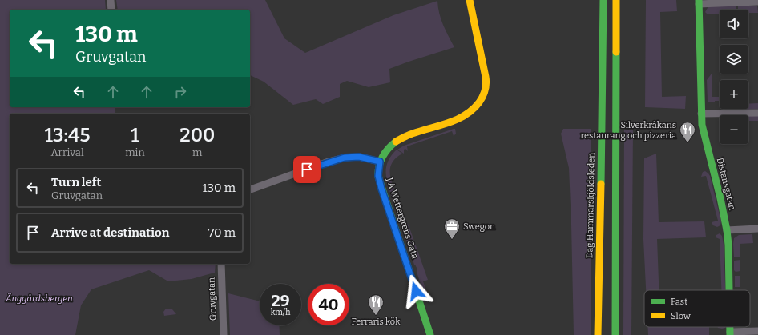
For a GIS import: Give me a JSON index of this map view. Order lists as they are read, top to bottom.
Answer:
{
  "streets": {
    "main road": ["Distansgatan", "Dag Hammarskjöldsleden", "J A Wettergrens Gata"],
    "street": ["Gruvgatan"]
  },
  "parks": ["Änggårdsbergen"],
  "places": {
    "restaurant": ["Silverkråkans restaurang och pizzeria", "Ferraris kök"],
    "office": ["Swegon"]
  },
  "legend": ["Fast", "Slow"],
  "page": {
    "map_buttons": ["+", "−"],
    "turn": ["130 m", "Gruvgatan"],
    "eta": [
      "13:45",
      "Arrival",
      "1",
      "min",
      "200",
      "m"
    ],
    "list": [
      {
        "name": "Turn left",
        "note": "Gruvgatan",
        "value": "130 m"
      },
      {
        "name": "Arrive at destination",
        "value": "70 m"
      }
    ],
    "speed": "29 km/h",
    "limit": "40"
  }
}
